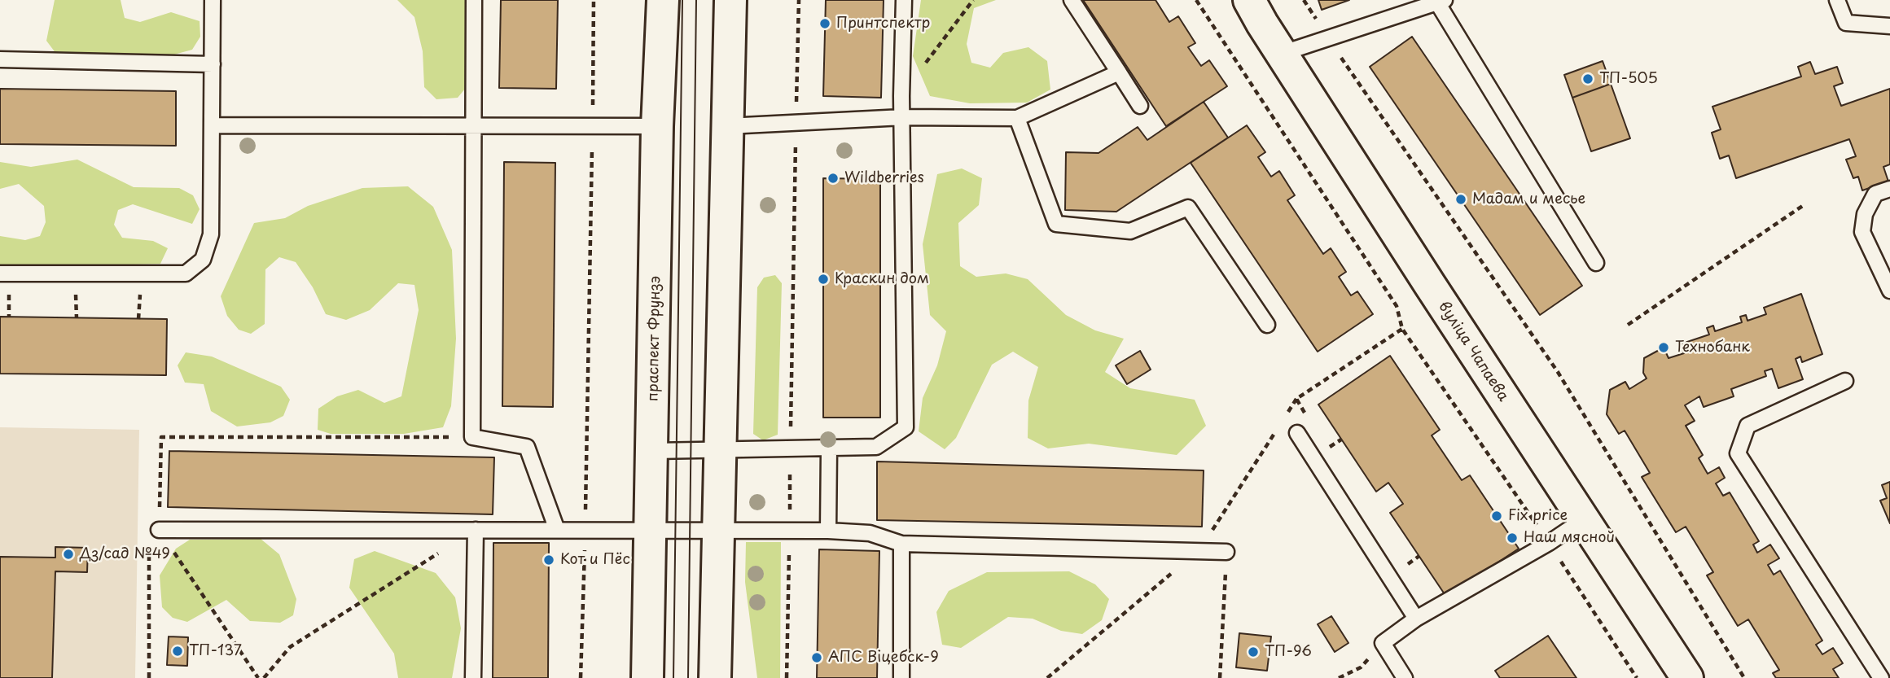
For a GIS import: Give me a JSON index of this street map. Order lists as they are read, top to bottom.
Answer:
{
  "streets": {
    "main road": ["праспект Фрунзэ", "вуліца Чапаева"]
  },
  "places": [
    "Принтспектр",
    "ТП-505",
    "Wildberries",
    "Мадам и месье",
    "Краскин дом",
    "Технобанк",
    "Fix price",
    "Наш мясной",
    "Дз/сад №49",
    "Кот и Пёс",
    "ТП-137",
    "ТП-96",
    "АПС Віцебск-9"
  ]
}
